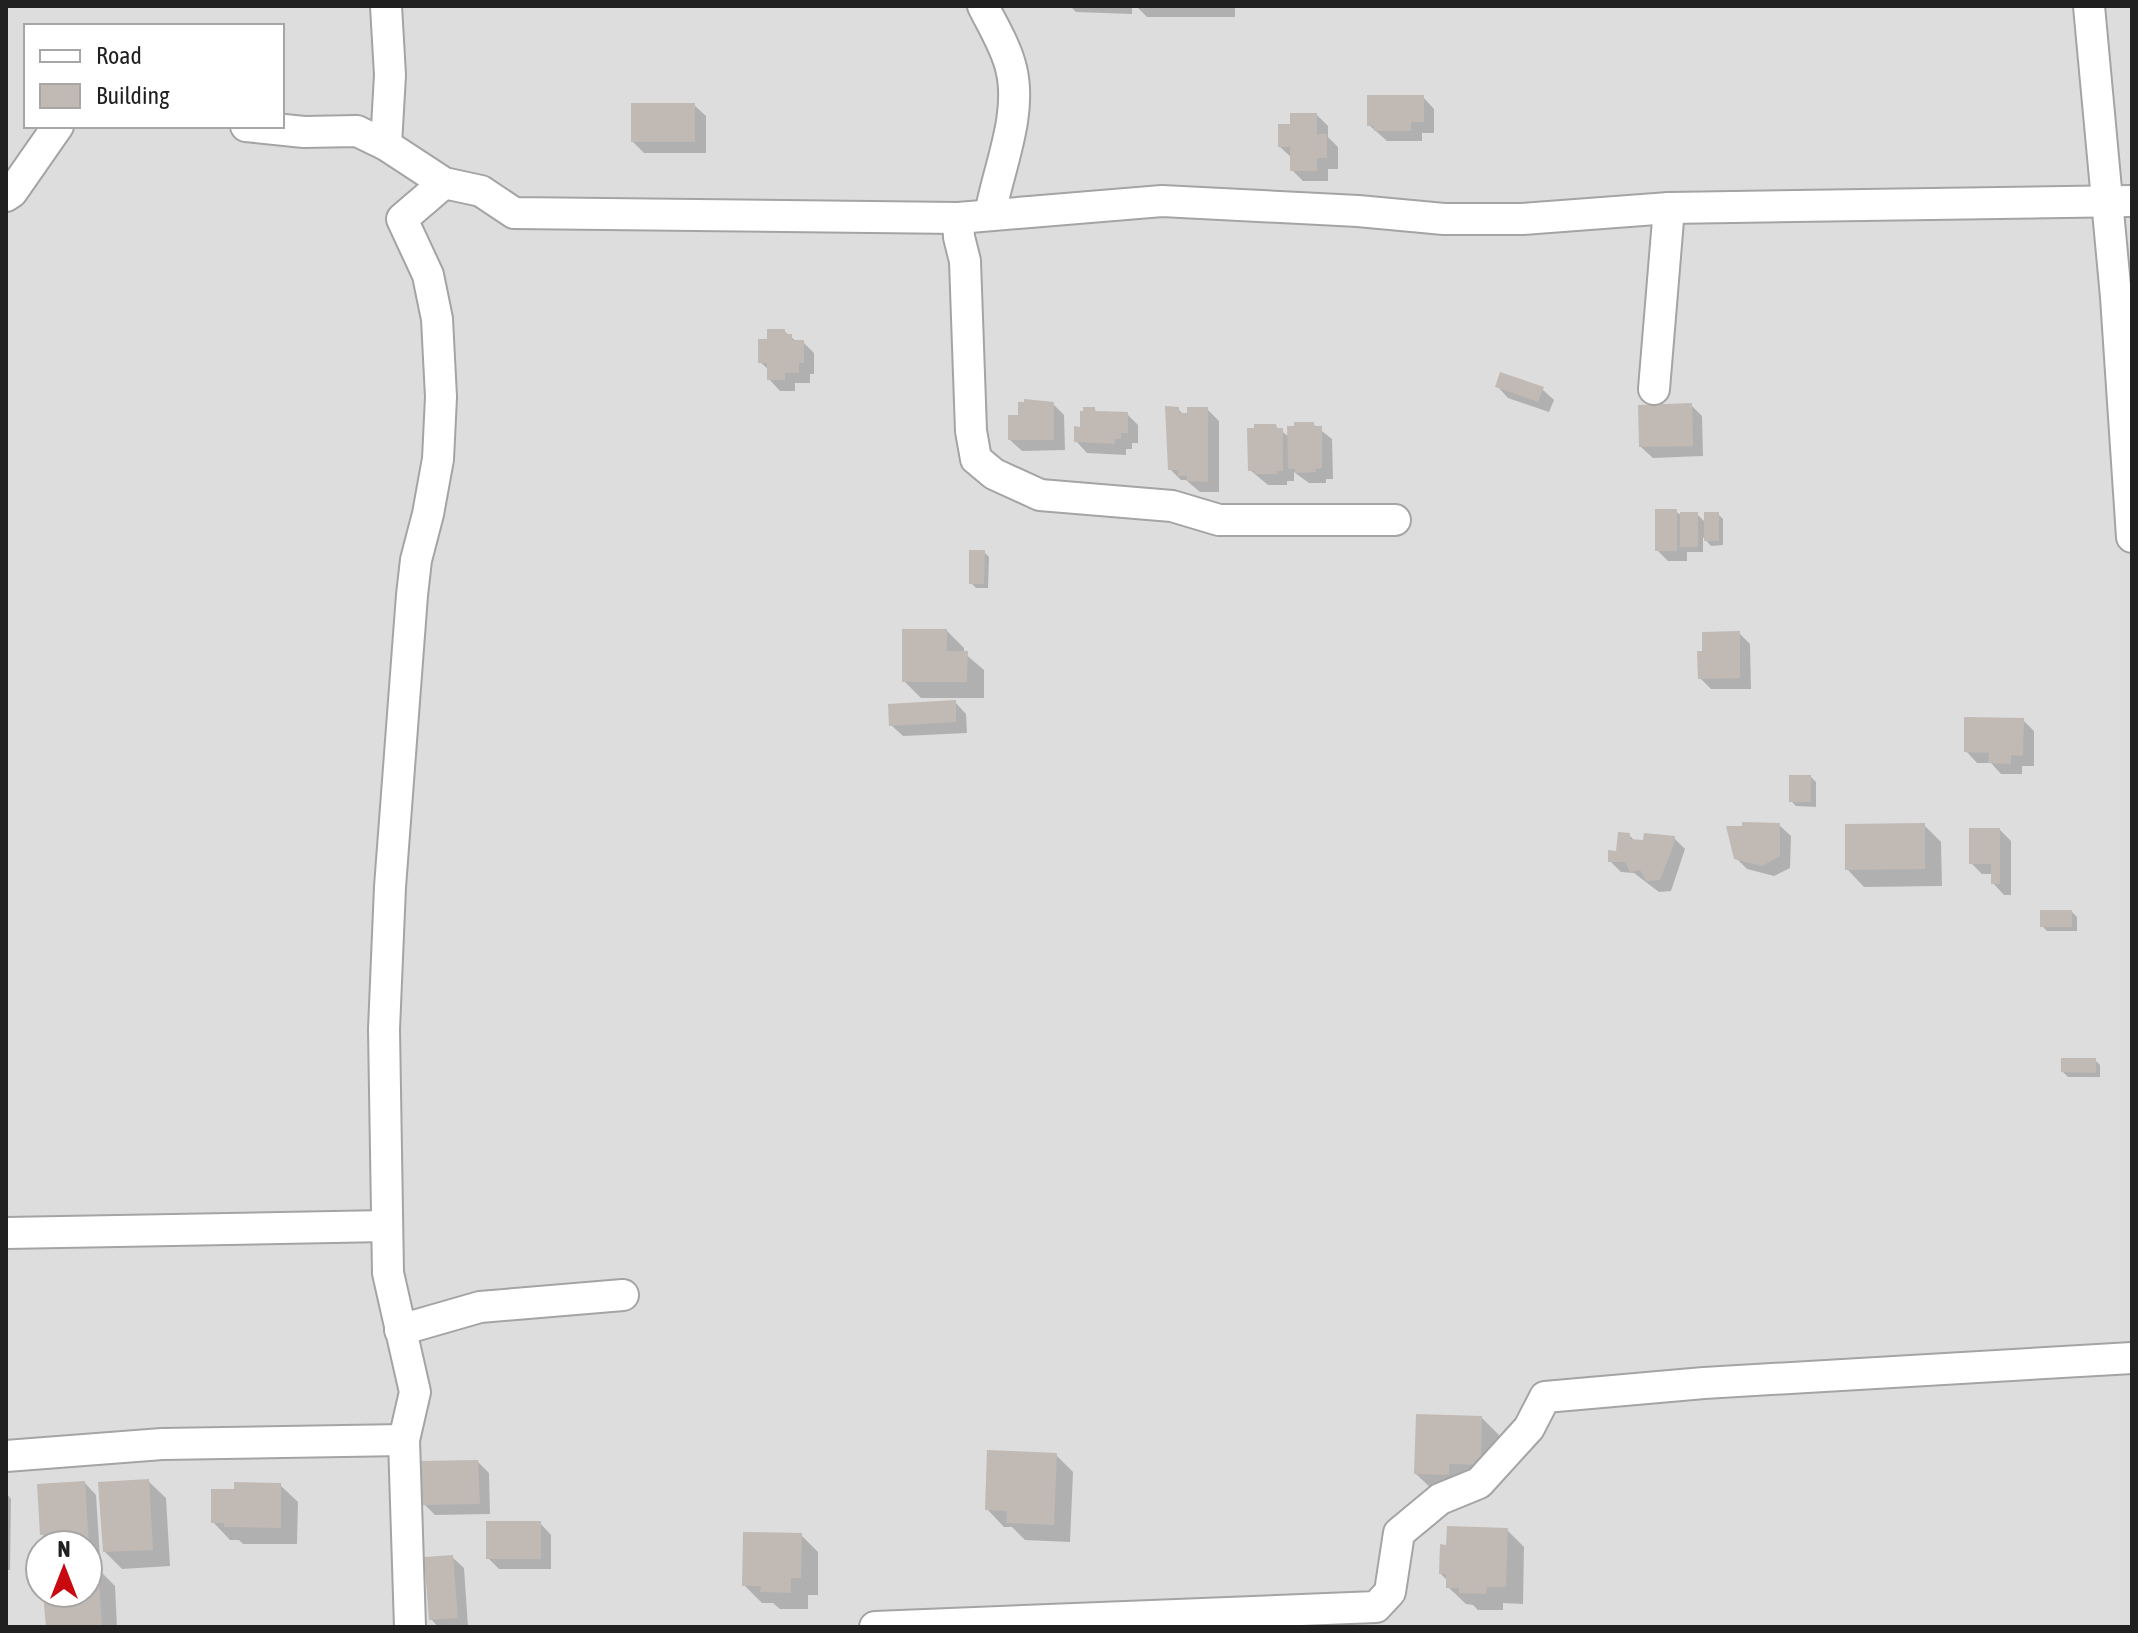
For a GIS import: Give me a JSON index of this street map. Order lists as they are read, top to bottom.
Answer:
{
  "legend": ["Road", "Building"],
  "north": "top"
}
